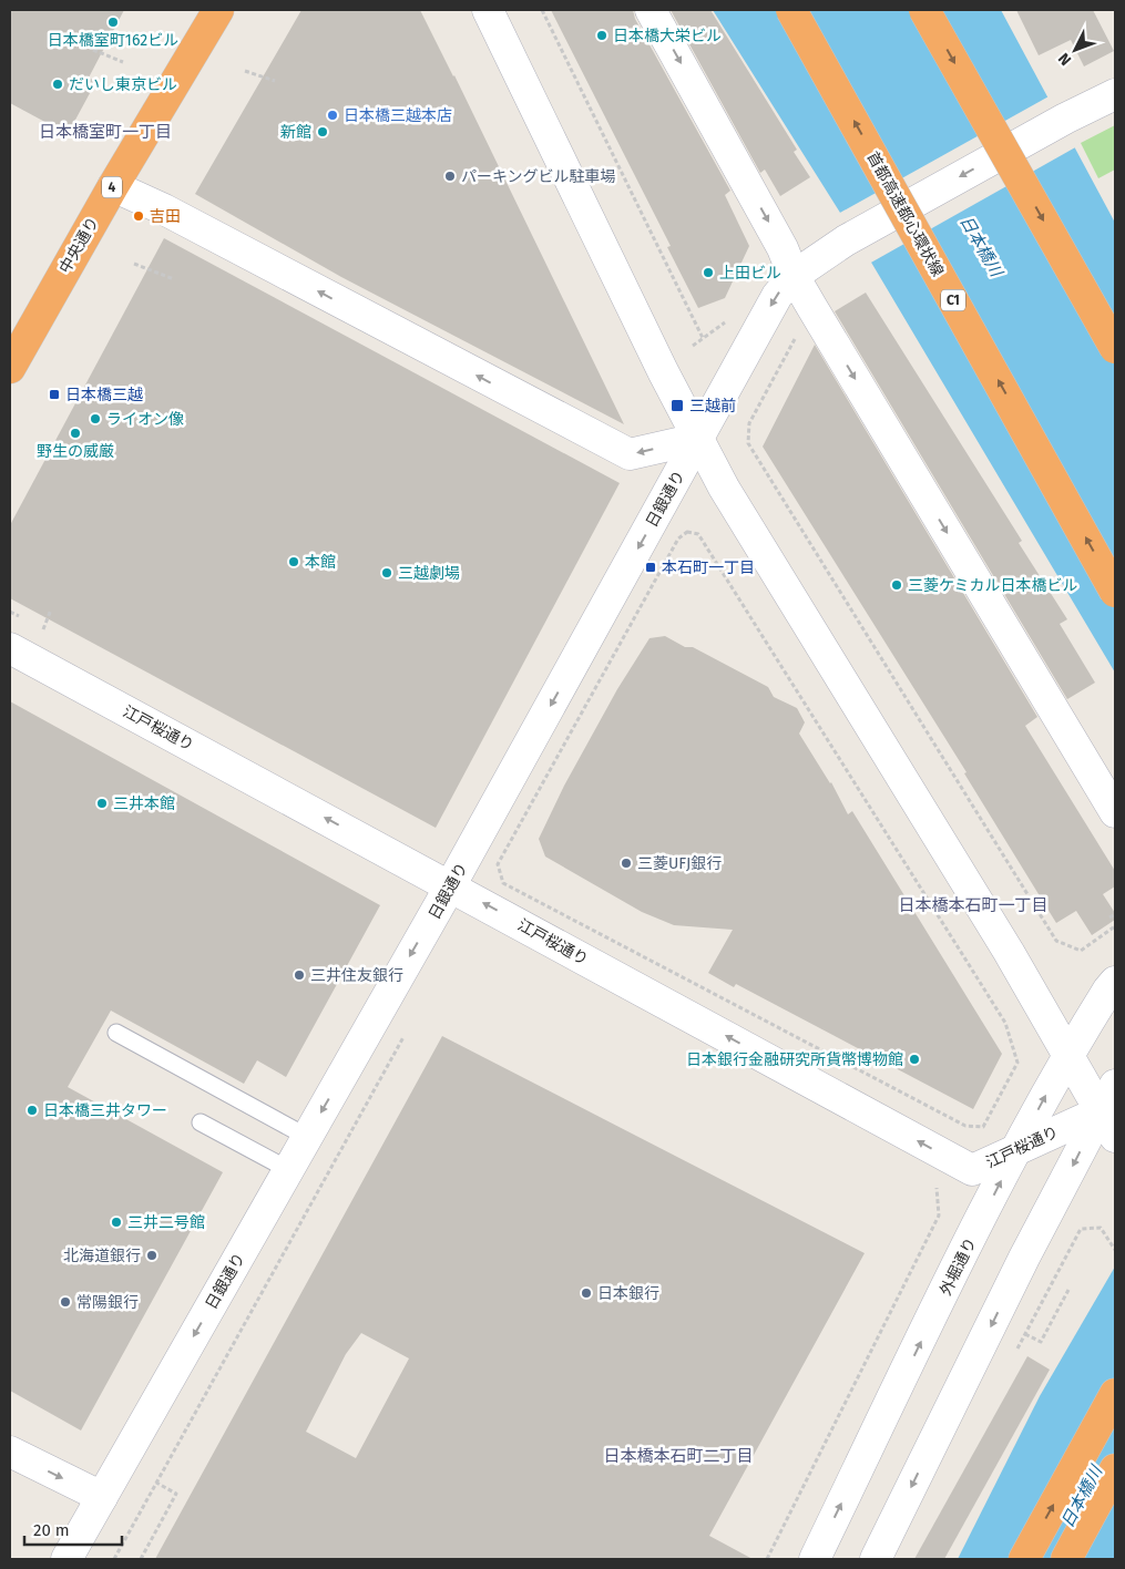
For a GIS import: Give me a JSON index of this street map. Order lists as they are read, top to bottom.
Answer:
{
  "streets": {
    "highway": [
      "4",
      "首都高速都心環状線",
      "中央通り",
      "C1"
    ],
    "street": ["日銀通り", "江戸桜通り", "外堀通り"]
  },
  "crossings": [
    ["日銀通り", "江戸桜通り"],
    ["江戸桜通り", "外堀通り"]
  ],
  "one_way": ["日銀通り", "江戸桜通り"],
  "districts": ["日本橋室町一丁目", "日本橋本石町一丁目", "日本橋本石町二丁目"],
  "water": ["日本橋川"],
  "places": {
    "other": [
      "日本橋室町162ビル",
      "日本橋大栄ビル",
      "だいし東京ビル",
      "日本橋三越本店",
      "新館",
      "パーキングビル駐車場",
      "吉田",
      "上田ビル",
      "ライオン像",
      "野生の威厳",
      "本館",
      "三越劇場",
      "三菱ケミカル日本橋ビル",
      "三井本館",
      "三菱UFJ銀行",
      "三井住友銀行",
      "日本銀行金融研究所貨幣博物館",
      "日本橋三井タワー",
      "三井二号館",
      "北海道銀行",
      "日本銀行",
      "常陽銀行"
    ],
    "transit": ["日本橋三越", "三越前", "本石町一丁目"]
  },
  "scale_bar": "20 m",
  "north": "bottom left"
}
